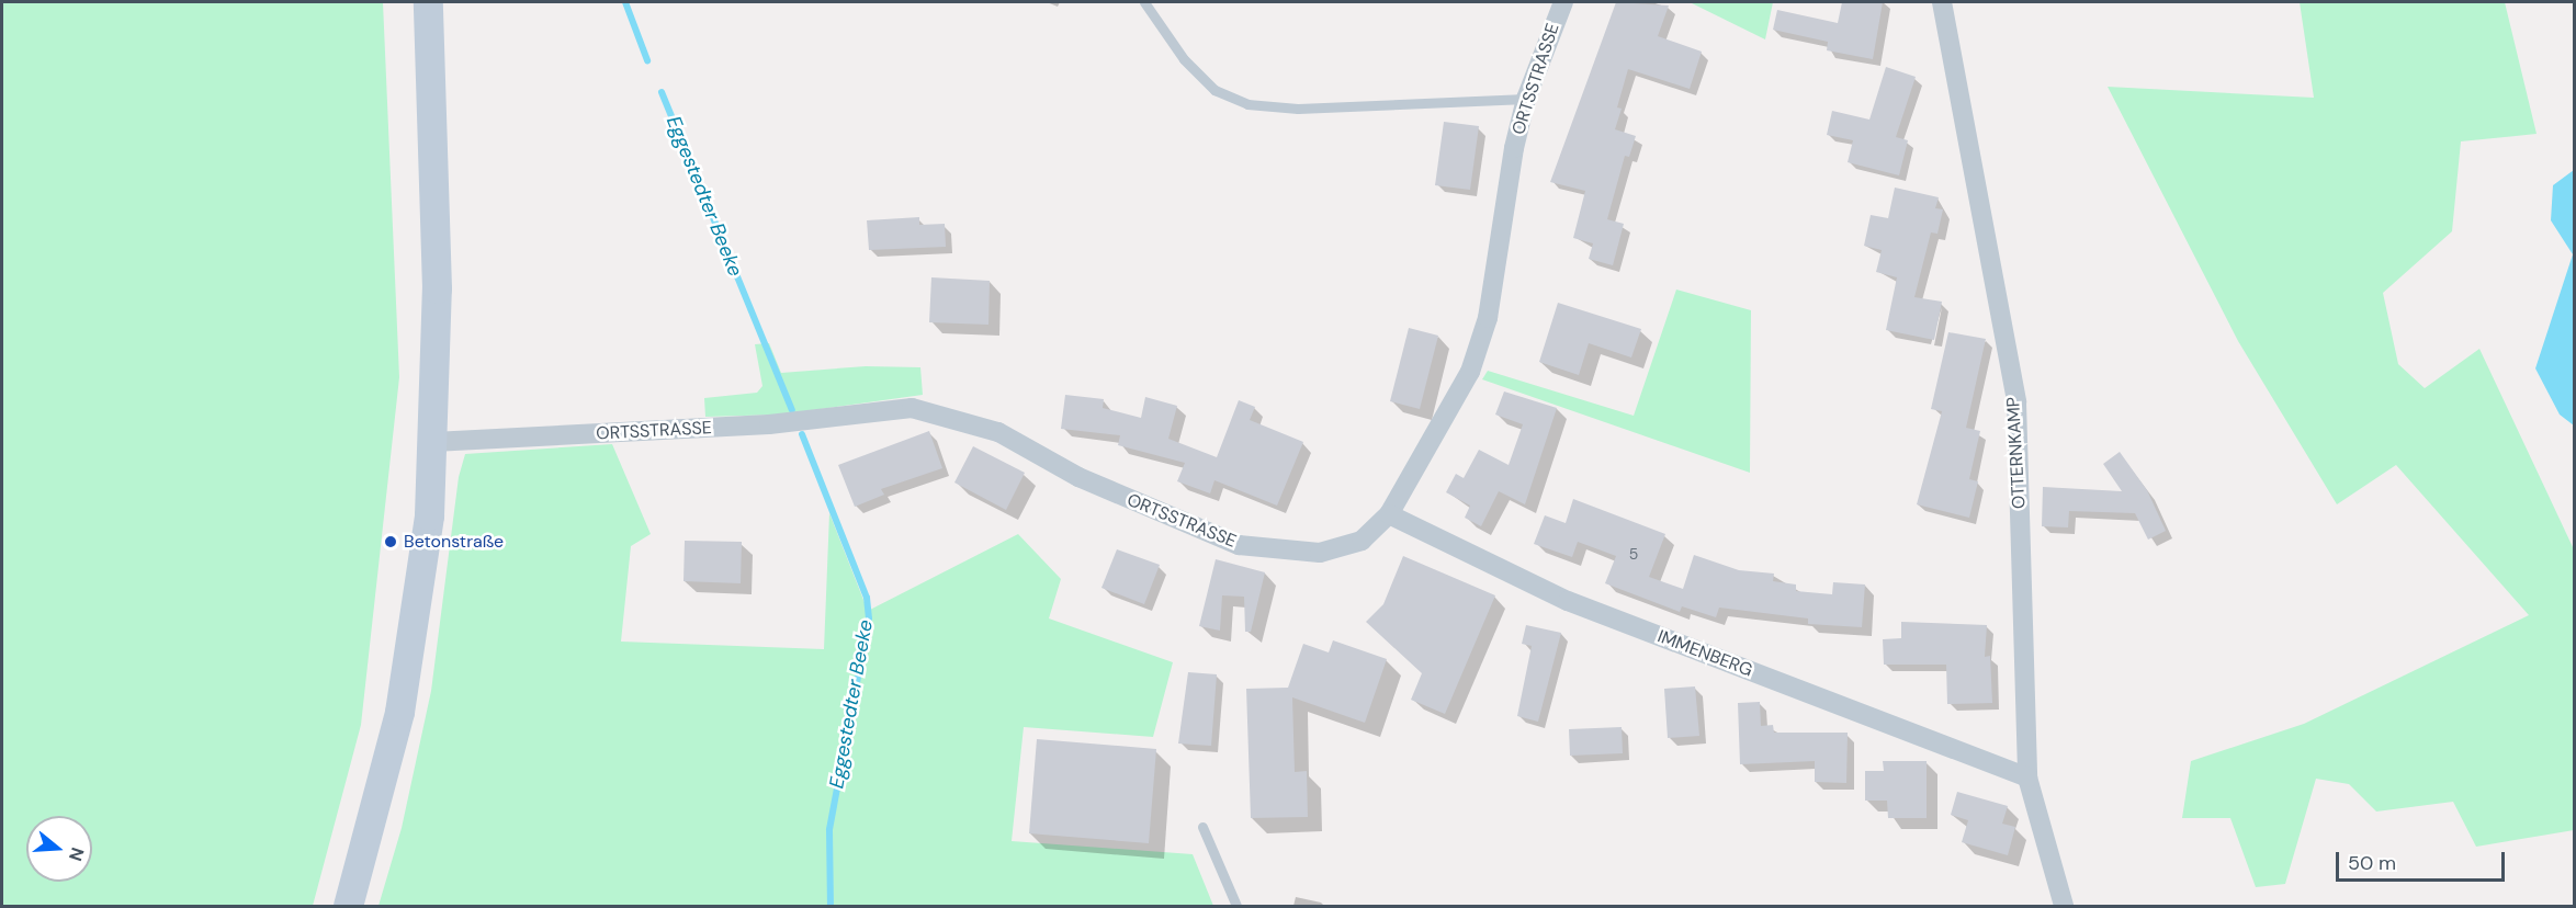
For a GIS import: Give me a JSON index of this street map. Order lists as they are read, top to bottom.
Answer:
{
  "streets": {
    "street": ["ORTSSTRASSE", "OTTERNKAMP", "IMMENBERG"]
  },
  "crossings": [
    ["ORTSSTRASSE", "IMMENBERG"],
    ["OTTERNKAMP", "IMMENBERG"]
  ],
  "water": ["Eggestedter Beeke"],
  "places": ["Betonstraße"],
  "house_numbers": ["5"],
  "scale_bar": "50 m",
  "north": "right"
}
